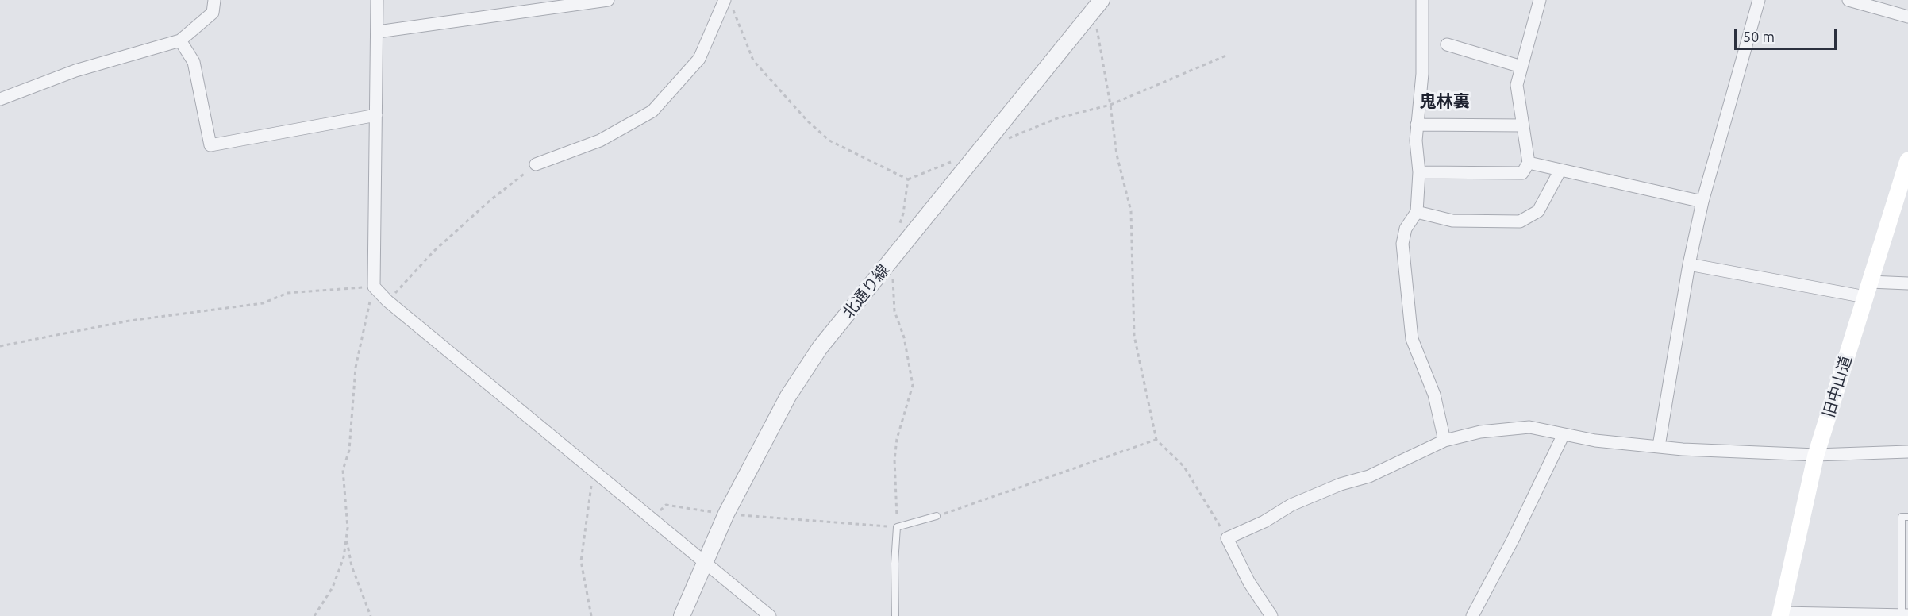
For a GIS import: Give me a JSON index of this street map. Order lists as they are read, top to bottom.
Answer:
{
  "streets": {
    "main road": ["旧中山道"],
    "street": ["北通り線"]
  },
  "districts": ["鬼林裏"],
  "scale_bar": "50 m"
}
